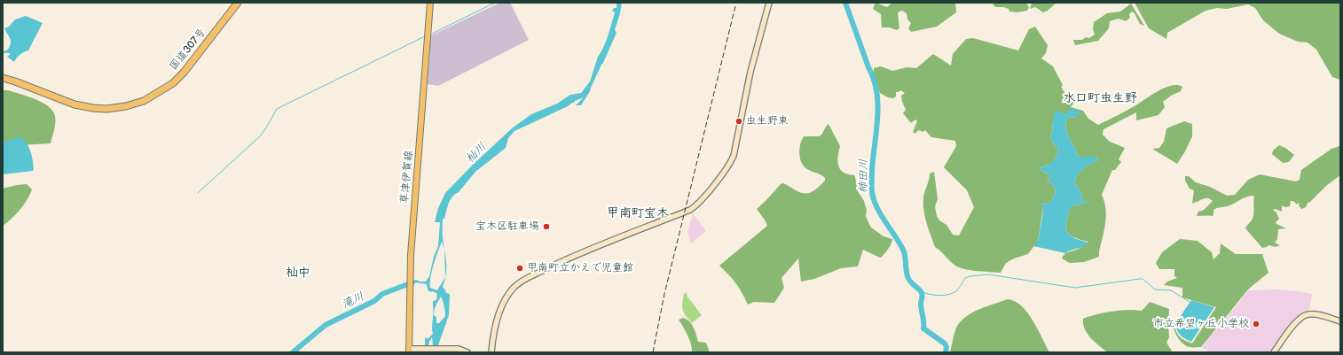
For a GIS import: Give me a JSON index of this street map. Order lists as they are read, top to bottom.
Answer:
{
  "streets": {
    "highway": ["国道307号"],
    "main road": ["草津伊賀線"]
  },
  "districts": ["水口町虫生野", "甲南町宝木", "杣中"],
  "water": ["杣川", "柿田川", "滝川"],
  "places": [
    "虫生野東",
    "宝木区駐車場",
    "甲南町立かえで児童館",
    "市立希望ヶ丘小学校"
  ]
}
